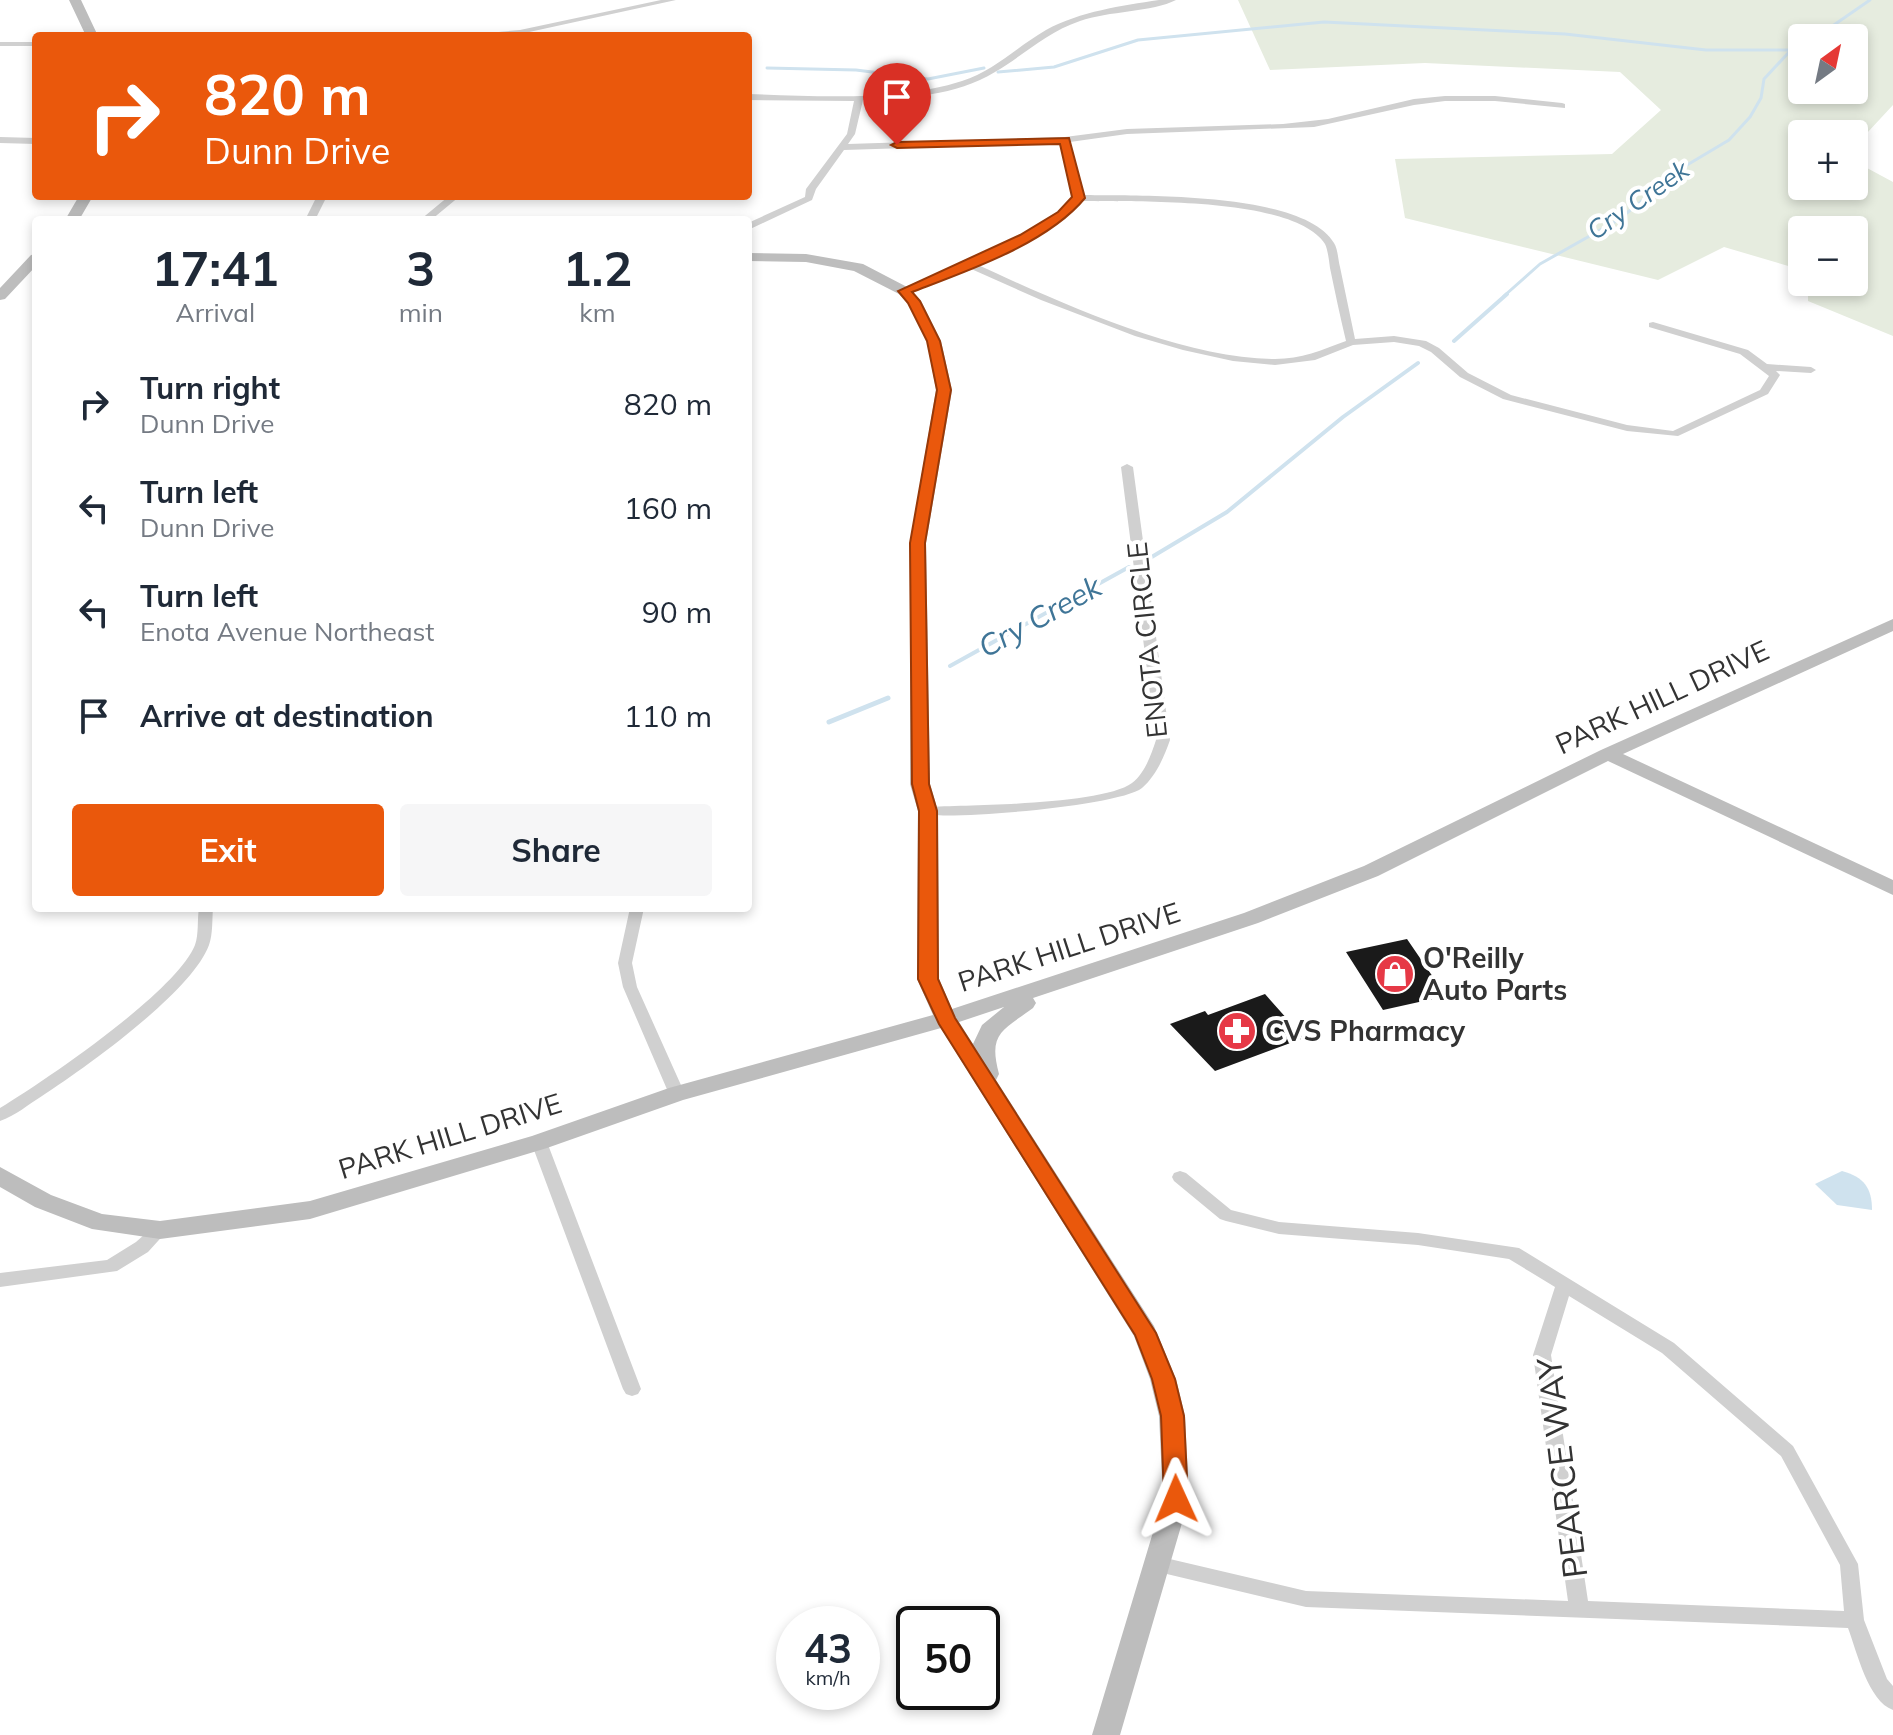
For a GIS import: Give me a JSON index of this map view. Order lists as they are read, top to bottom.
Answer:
{
  "streets": {
    "main road": ["PARK HILL DRIVE"],
    "street": ["ENOTA CIRCLE", "PEARCE WAY"]
  },
  "water": ["Cry Creek"],
  "places": {
    "shop": ["O'Reilly Auto Parts"],
    "pharmacy": ["CVS Pharmacy"]
  },
  "north": "top right",
  "page": {
    "map_buttons": ["+", "−"],
    "turn": ["820 m", "Dunn Drive"],
    "eta": [
      "17:41",
      "Arrival",
      "3",
      "min",
      "1.2",
      "km"
    ],
    "list": [
      {
        "name": "Turn right",
        "note": "Dunn Drive",
        "value": "820 m"
      },
      {
        "name": "Turn left",
        "note": "Dunn Drive",
        "value": "160 m"
      },
      {
        "name": "Turn left",
        "note": "Enota Avenue Northeast",
        "value": "90 m"
      },
      {
        "name": "Arrive at destination",
        "value": "110 m"
      }
    ],
    "buttons": ["Exit", "Share"],
    "speed": "43 km/h",
    "limit": "50"
  }
}
